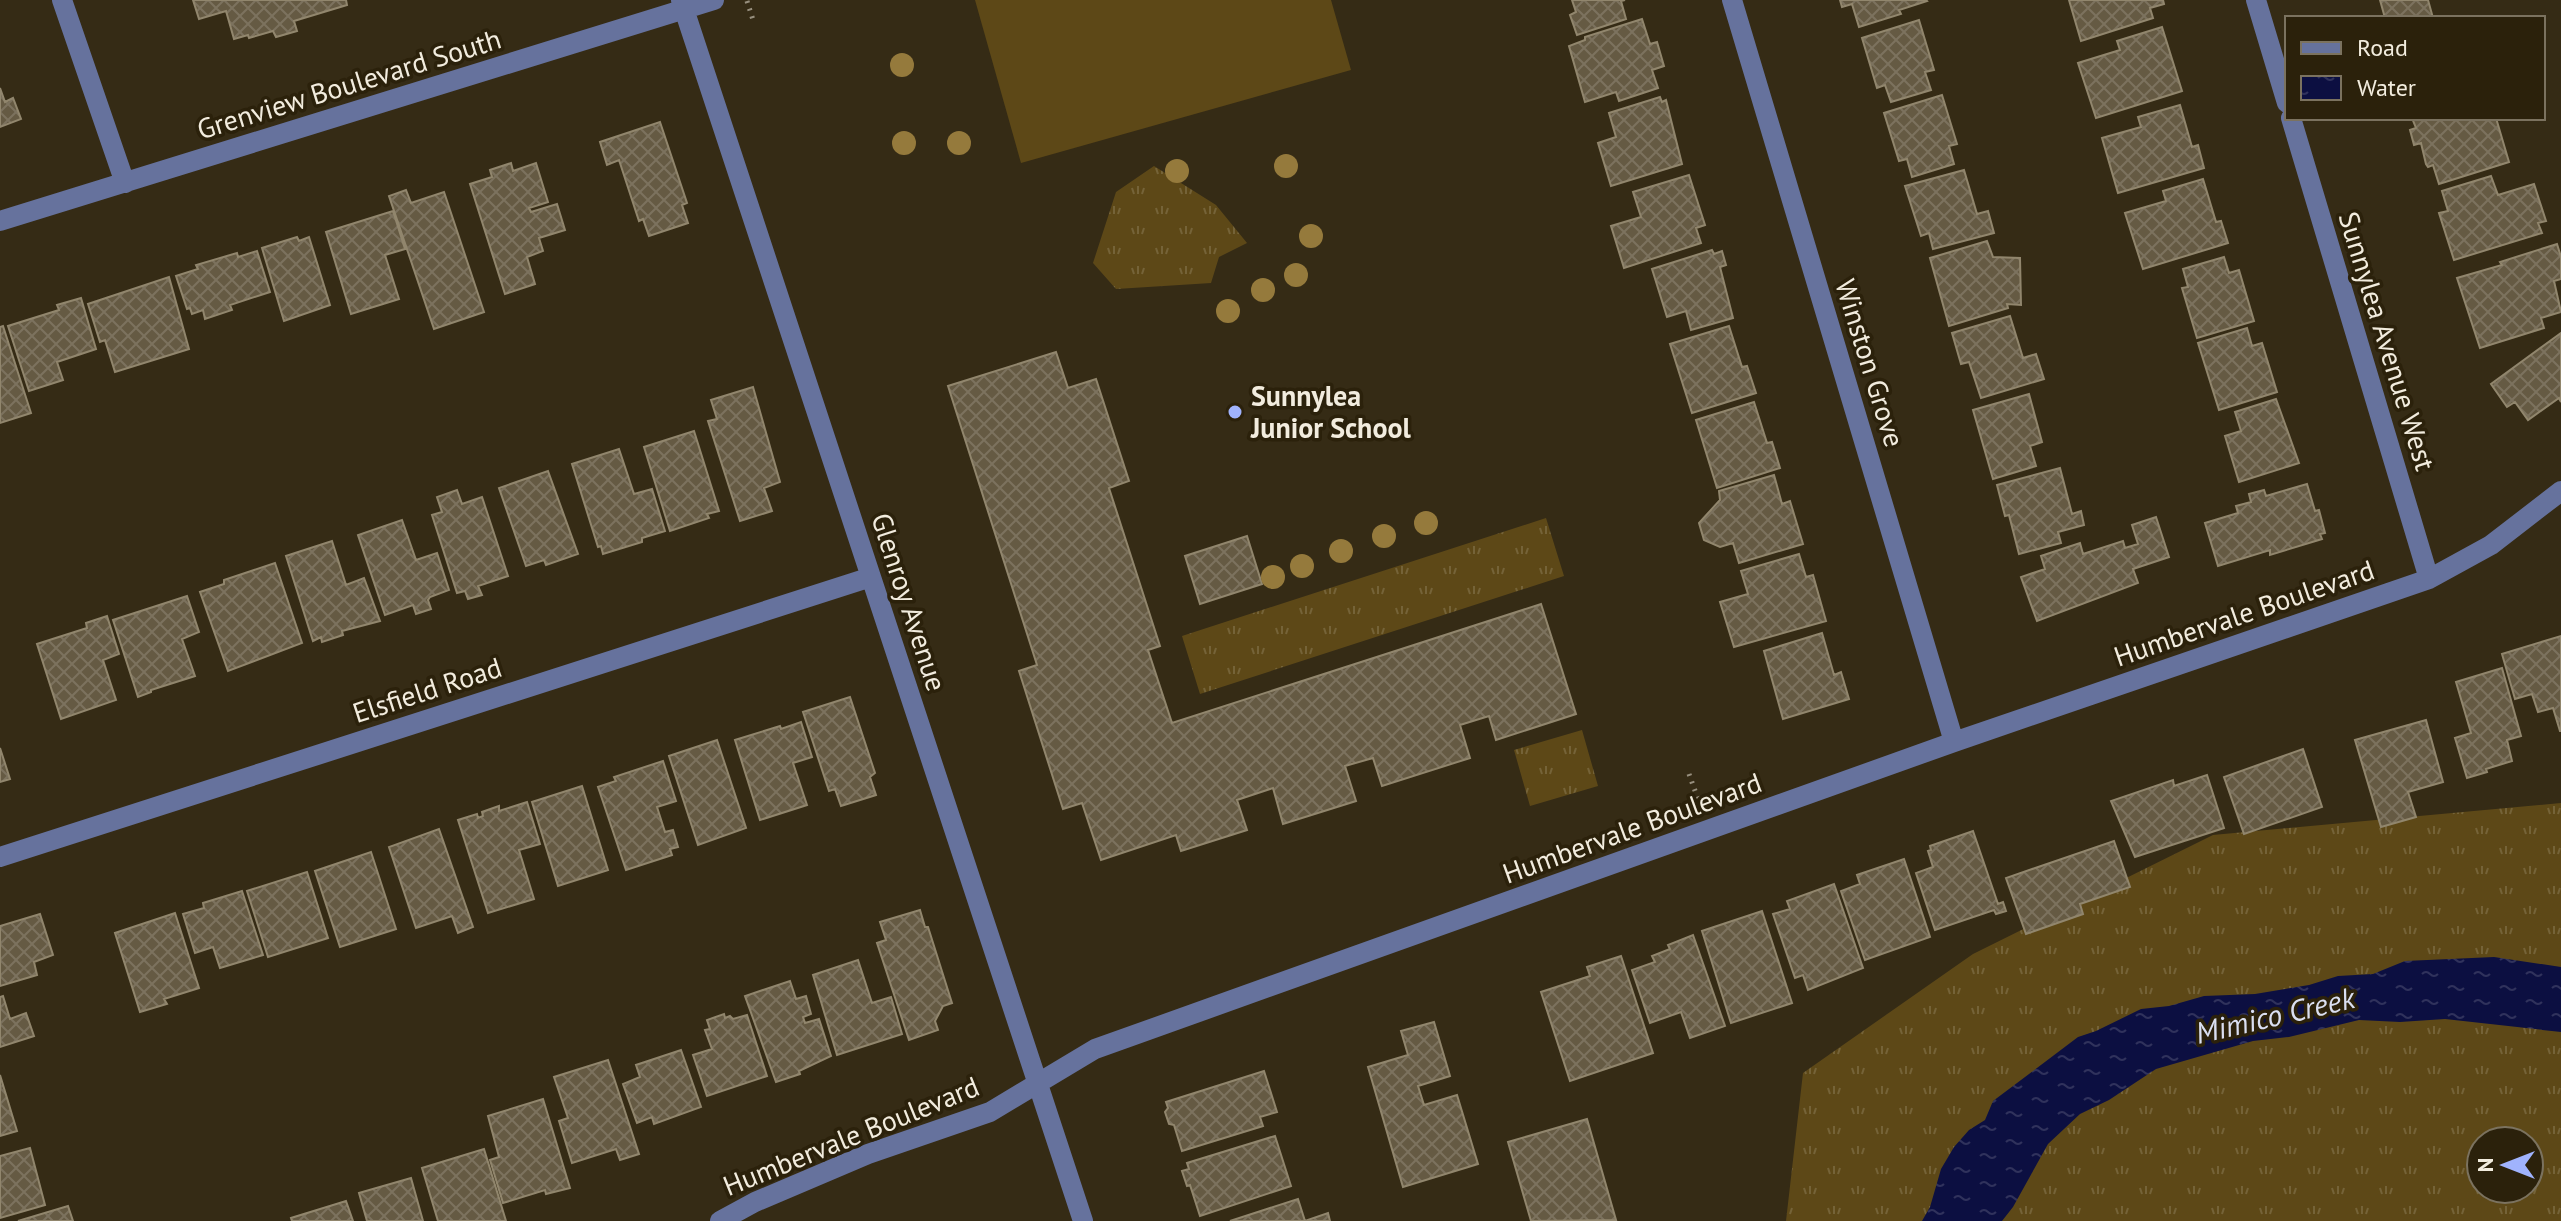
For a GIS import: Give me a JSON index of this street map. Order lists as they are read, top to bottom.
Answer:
{
  "streets": {
    "street": [
      "Grenview Boulevard South",
      "Sunnylea Avenue West",
      "Winston Grove",
      "Glenroy Avenue",
      "Humbervale Boulevard",
      "Elsfield Road"
    ]
  },
  "crossings": [
    ["Grenview Boulevard South", "Glenroy Avenue"],
    ["Sunnylea Avenue West", "Humbervale Boulevard"],
    ["Winston Grove", "Humbervale Boulevard"],
    ["Glenroy Avenue", "Humbervale Boulevard"],
    ["Glenroy Avenue", "Elsfield Road"]
  ],
  "water": ["Mimico Creek"],
  "places": ["Sunnylea Junior School"],
  "legend": ["Road", "Water"],
  "north": "left"
}
